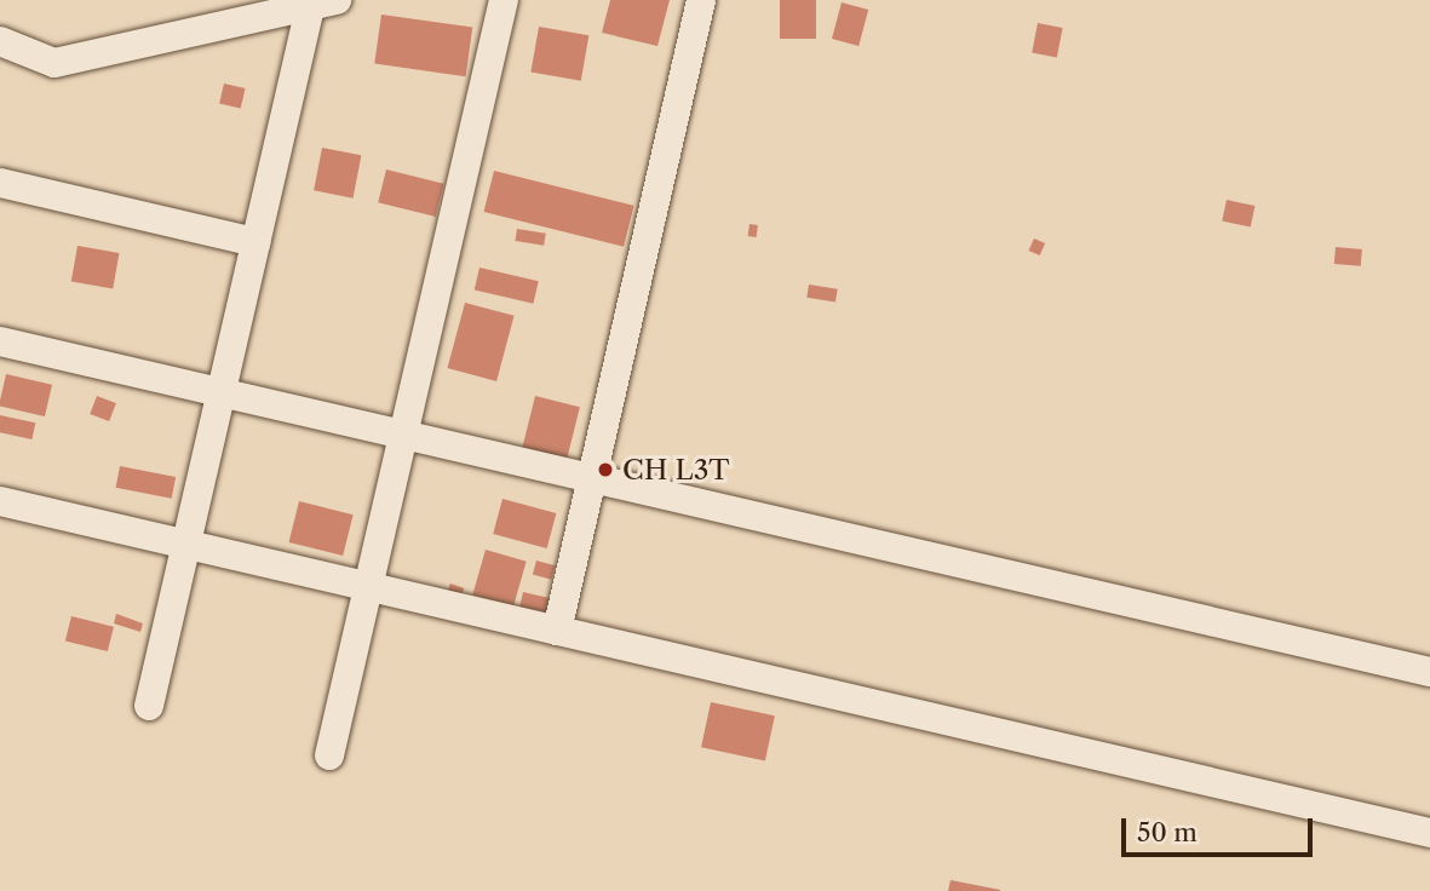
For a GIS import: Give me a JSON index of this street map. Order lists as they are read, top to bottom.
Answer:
{
  "places": ["CH L3T"],
  "scale_bar": "50 m"
}
